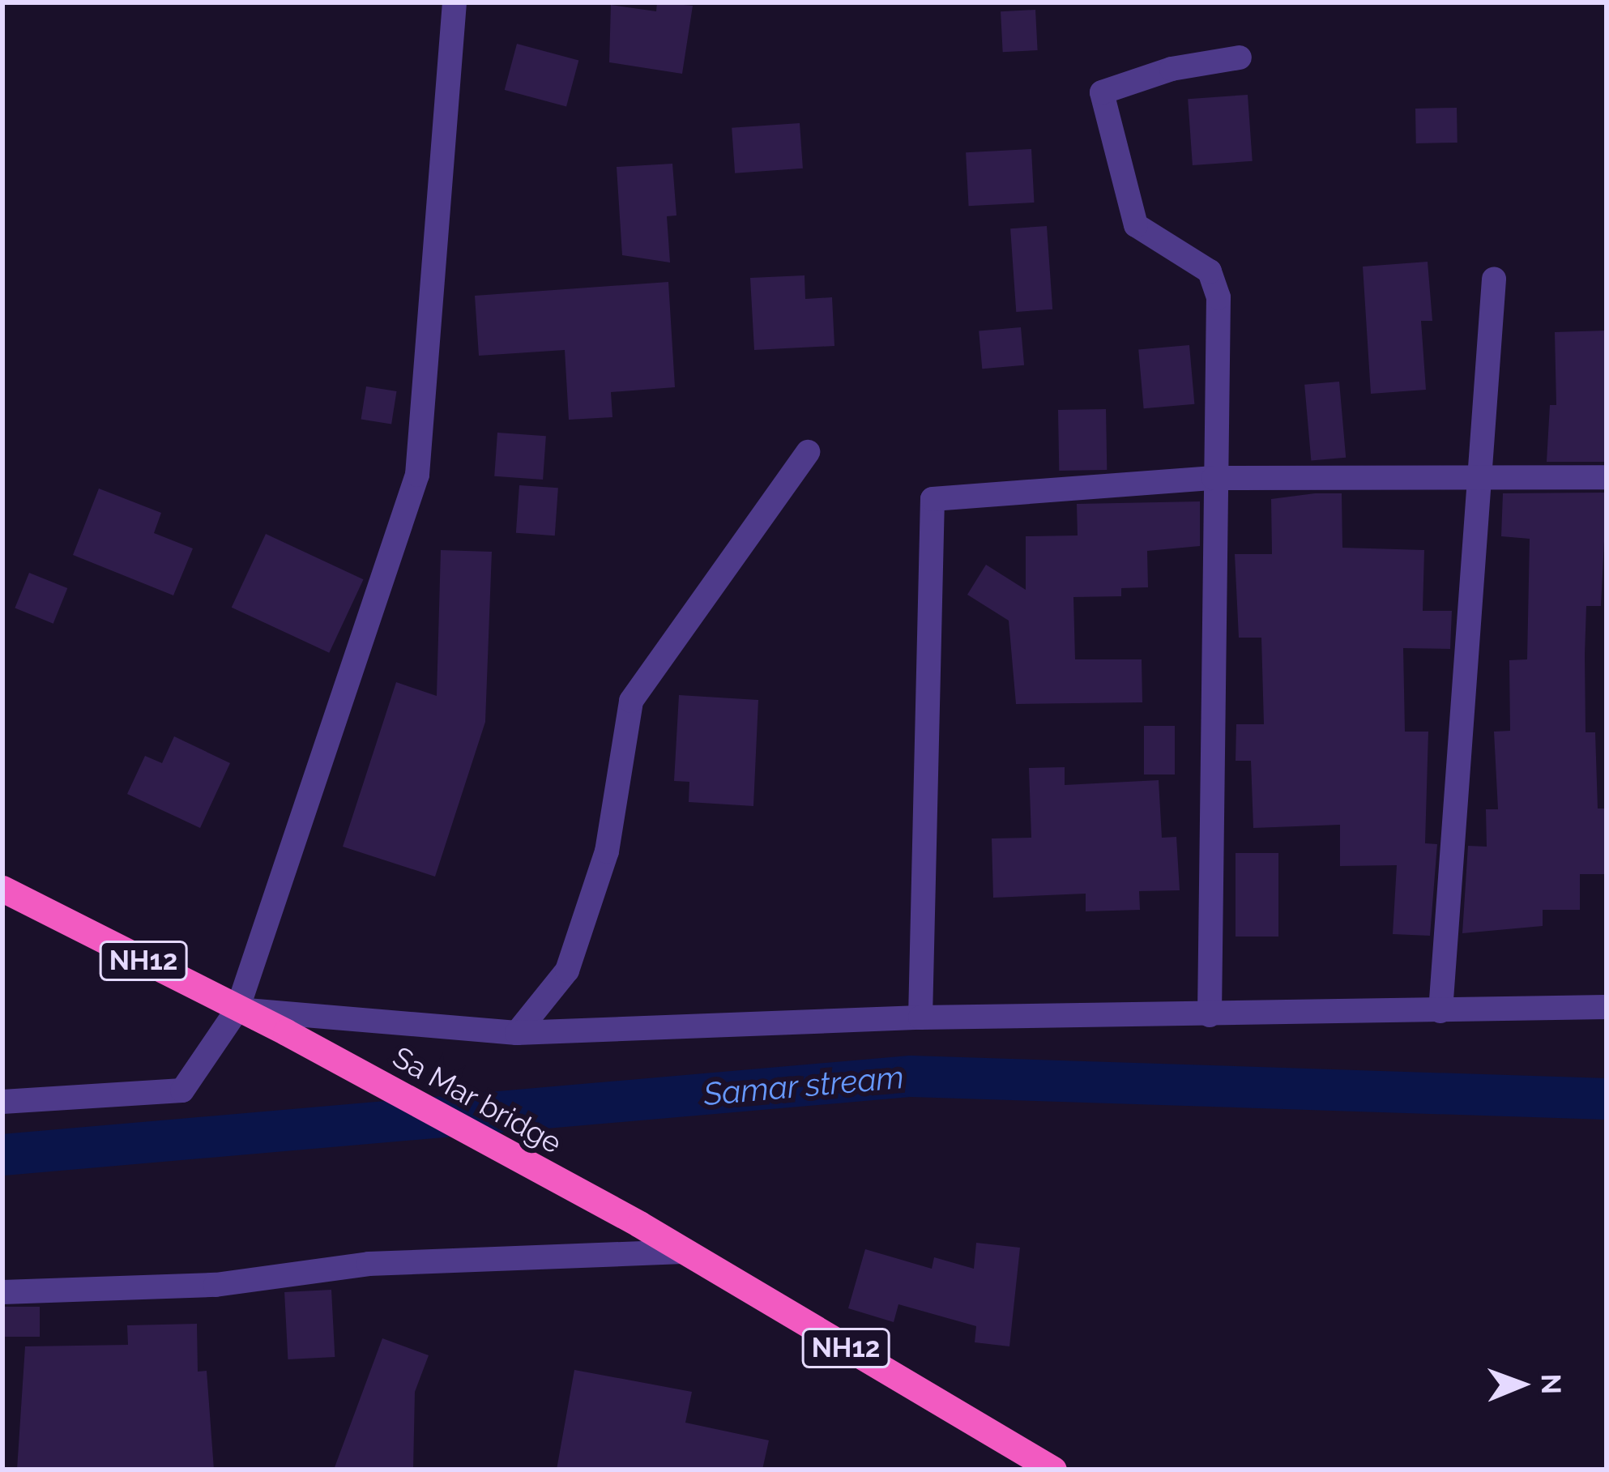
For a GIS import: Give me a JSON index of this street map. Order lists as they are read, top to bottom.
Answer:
{
  "streets": {
    "highway": ["NH12", "Sa Mar bridge"]
  },
  "crossings": [
    ["NH12", "Sa Mar bridge"]
  ],
  "water": ["Samar stream"],
  "north": "right"
}
